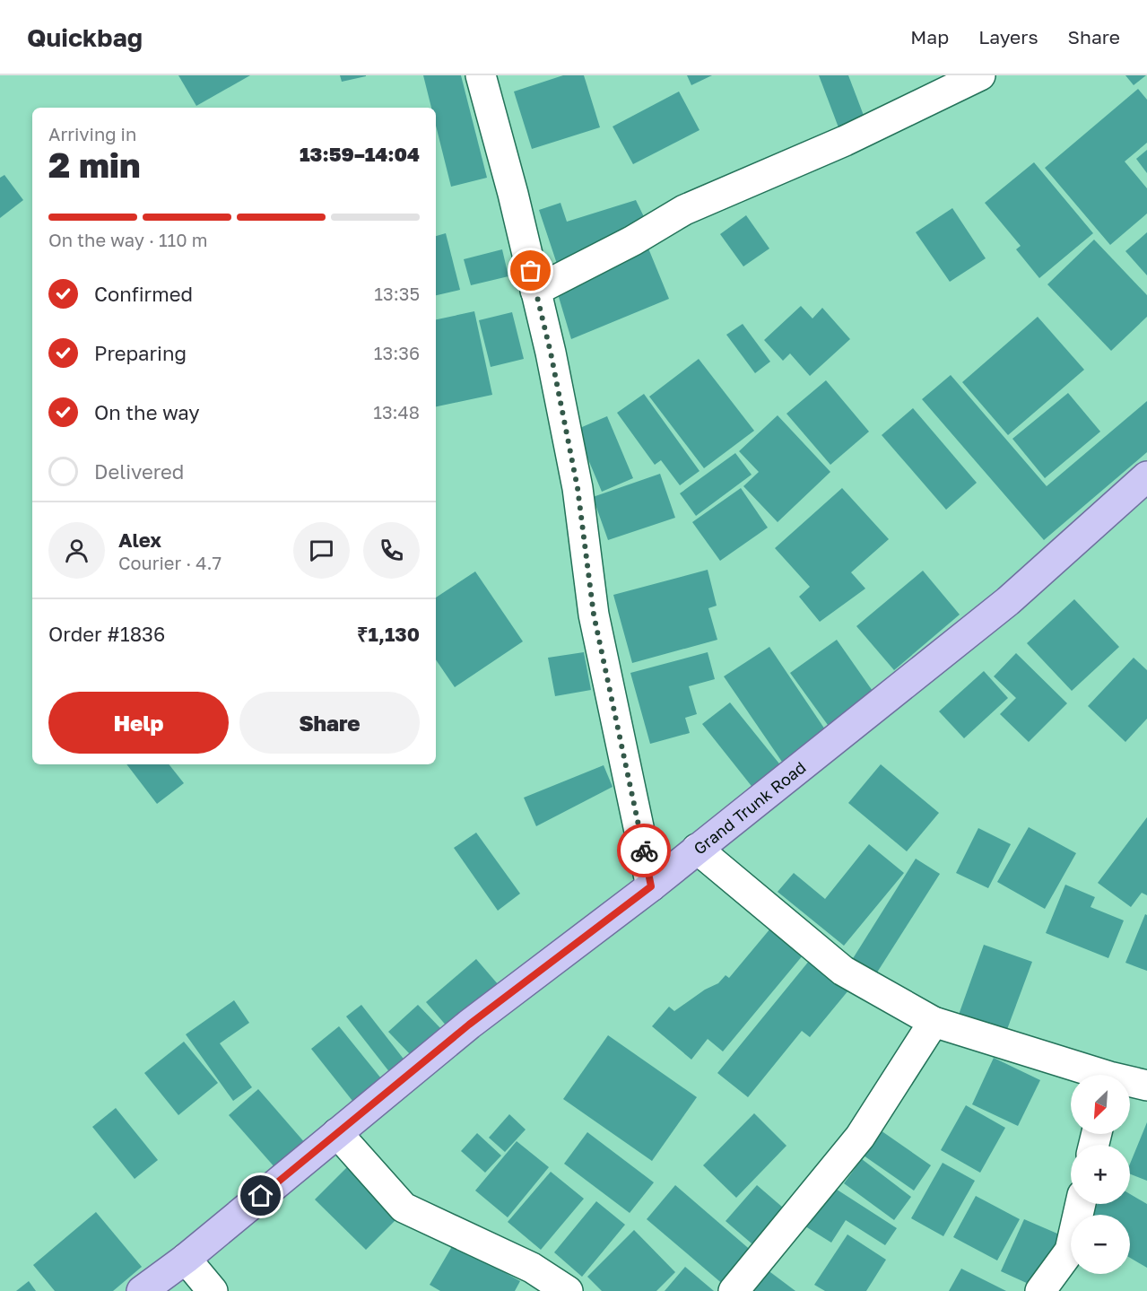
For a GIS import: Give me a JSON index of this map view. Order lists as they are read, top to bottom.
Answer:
{
  "streets": {
    "main road": ["Grand Trunk Road"]
  },
  "north": "bottom left",
  "page": {
    "header": "Quickbag",
    "nav": ["Map", "Layers", "Share"],
    "heading": ["2 min", "Arriving in", "13:59–14:04"],
    "panel": [
      "Alex",
      "Courier · 4.7",
      "Order #1836",
      "₹1,130"
    ],
    "bar": "On the way · 110 m",
    "list": [
      ["Confirmed", "13:35"],
      ["Preparing", "13:36"],
      ["On the way", "13:48"],
      "Delivered"
    ],
    "buttons": ["Help", "Share"],
    "map_buttons": ["+", "−"]
  }
}
